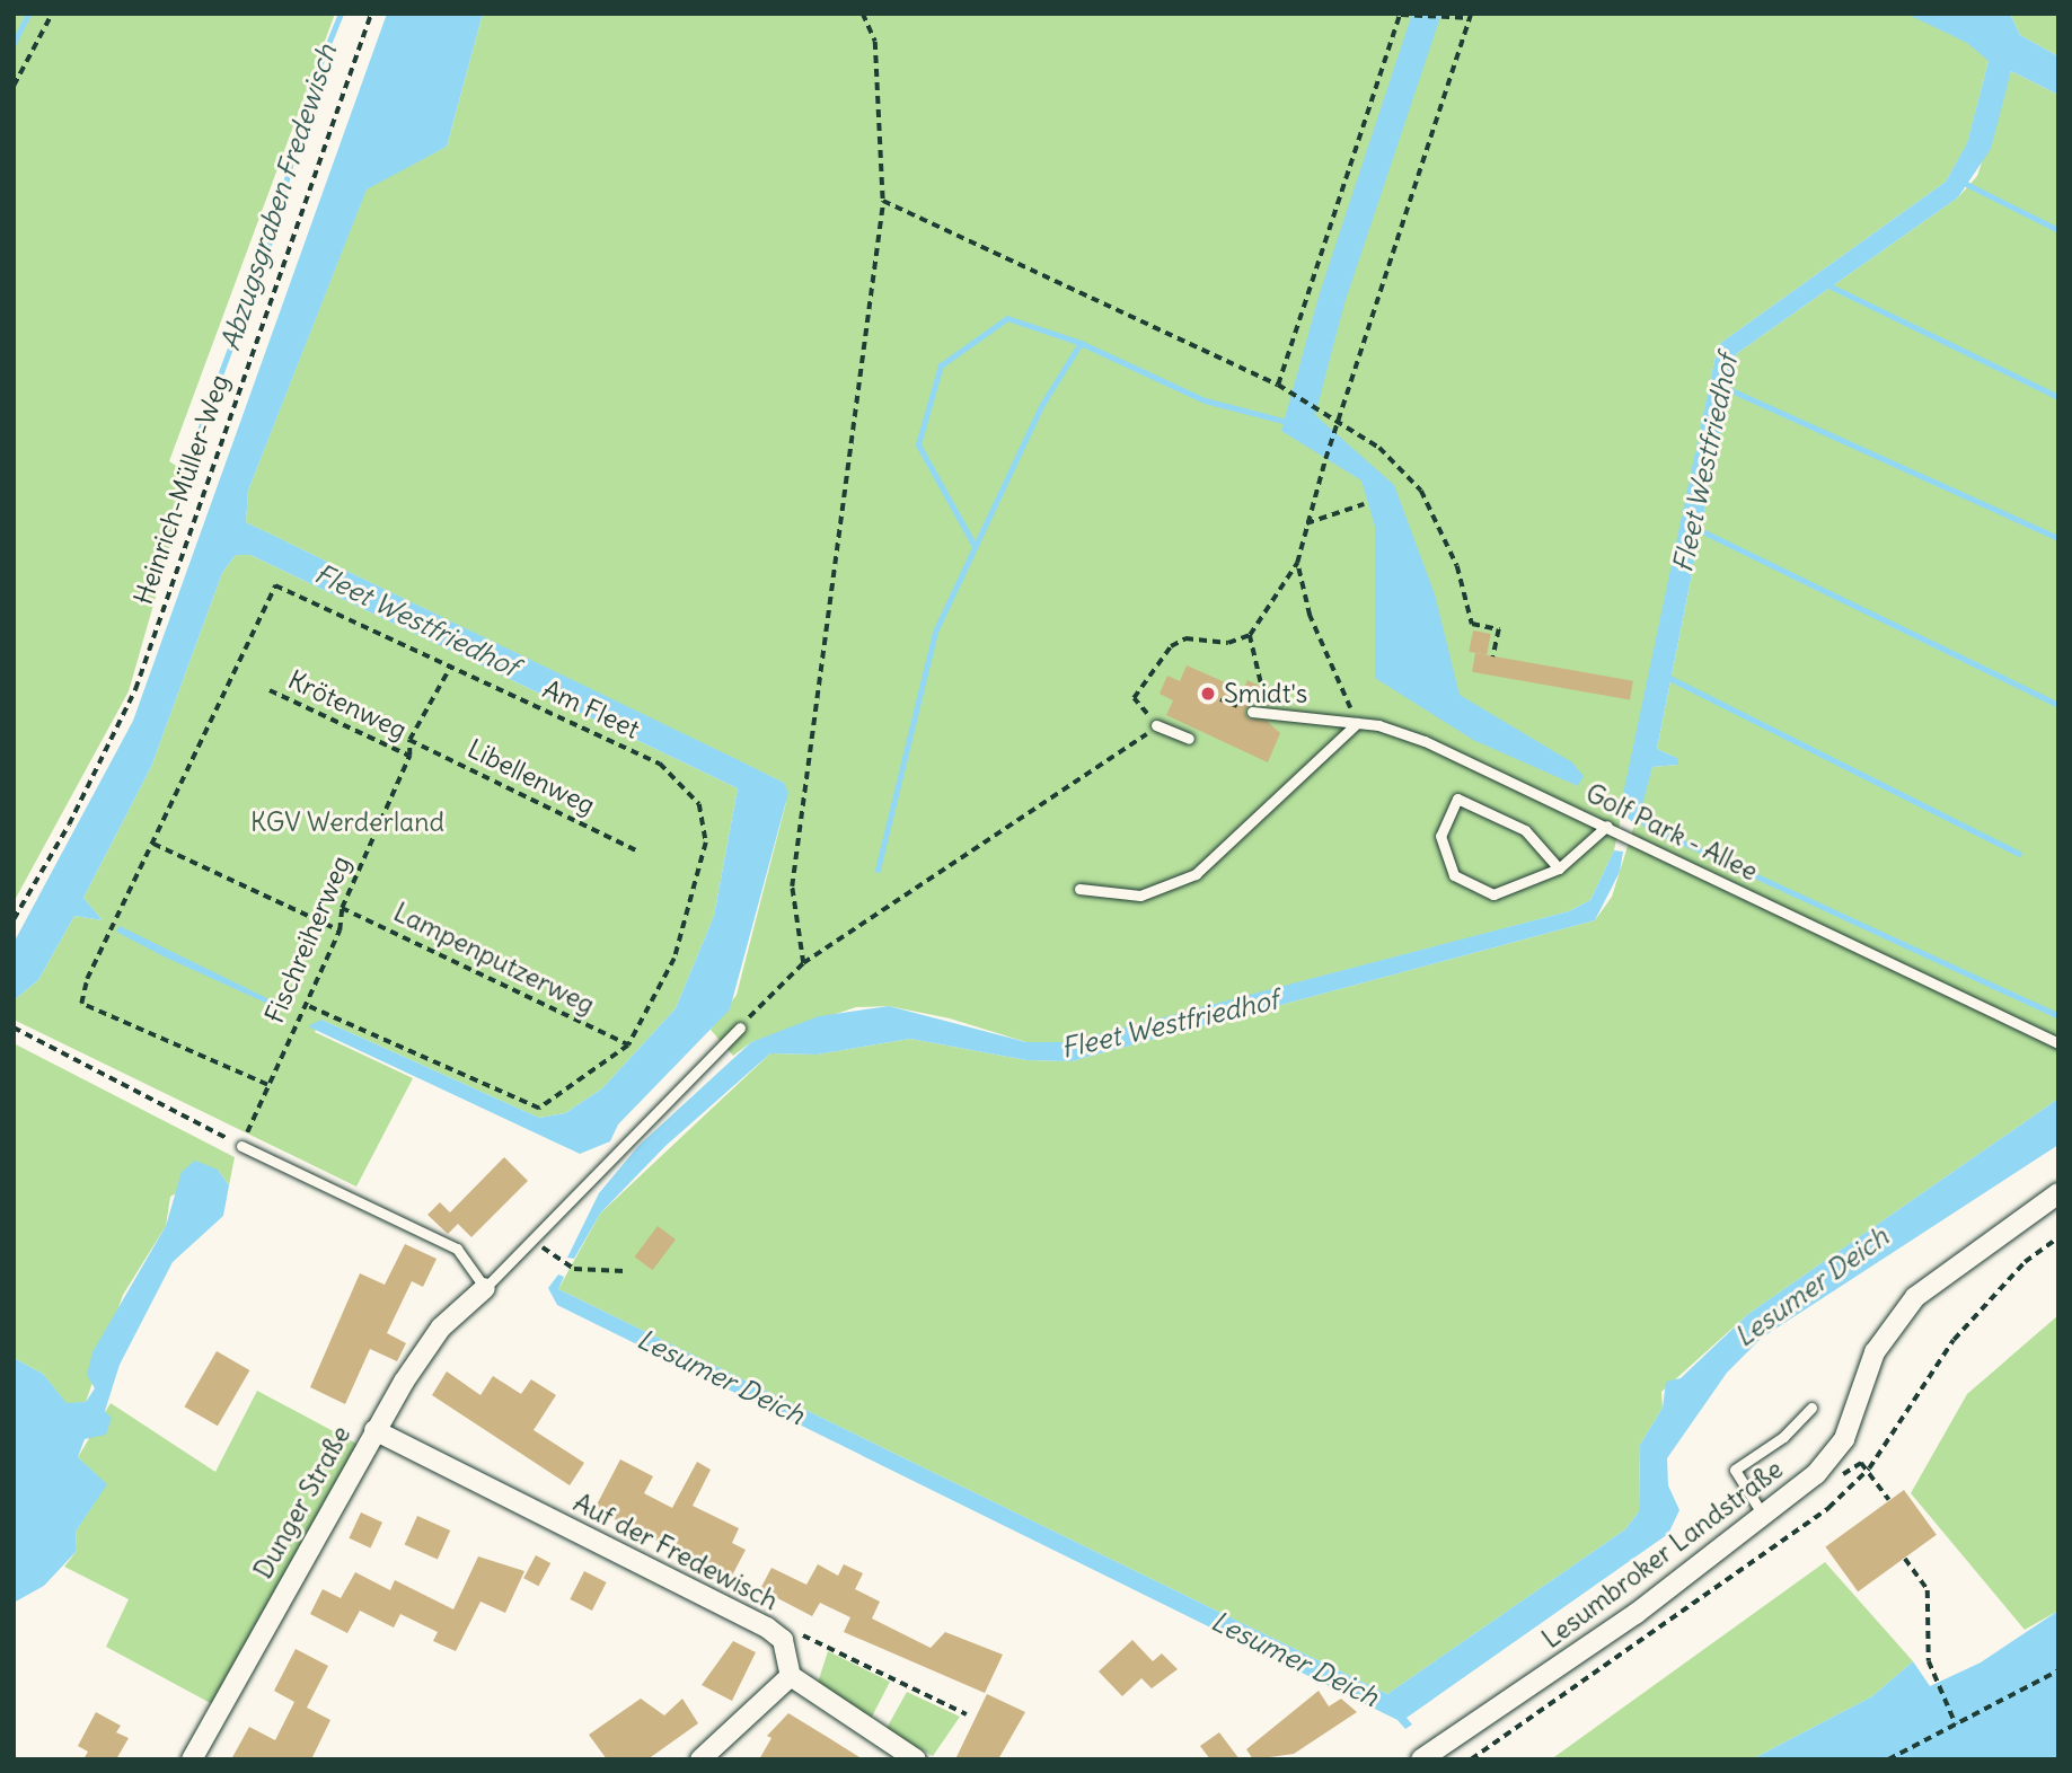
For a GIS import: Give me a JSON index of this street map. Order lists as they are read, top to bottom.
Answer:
{
  "streets": {
    "street": ["Dunger Straße", "Auf der Fredewisch", "Lesumbroker Landstraße"],
    "lane": ["Golf Park - Allee"],
    "path": [
      "Heinrich-Müller-Weg",
      "Krötenweg",
      "Am Fleet",
      "Libellenweg",
      "Fischreiherweg",
      "Lampenputzerweg"
    ]
  },
  "crossings": [
    ["Krötenweg", "Fischreiherweg"],
    ["Am Fleet", "Fischreiherweg"],
    ["Am Fleet", "Lampenputzerweg"],
    ["Libellenweg", "Fischreiherweg"],
    ["Fischreiherweg", "Lampenputzerweg"],
    ["Dunger Straße", "Auf der Fredewisch"]
  ],
  "water": ["Abzugsgraben Fredewisch", "Fleet Westfriedhof", "Lesumer Deich"],
  "parks": ["KGV Werderland"],
  "places": ["Smidt's"]
}
